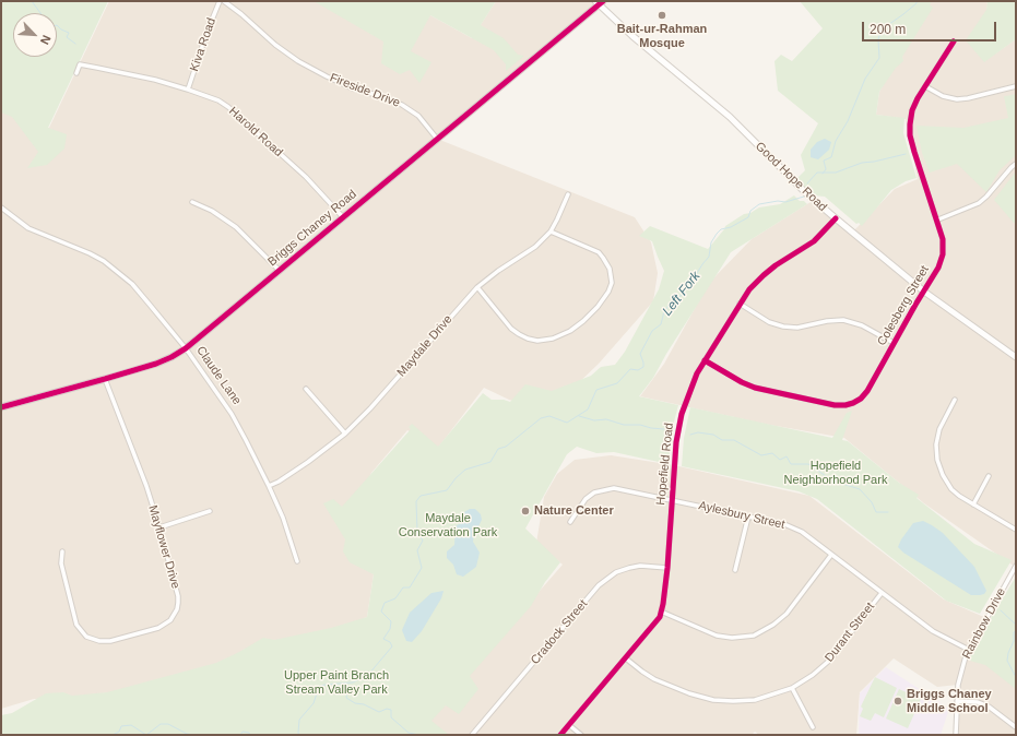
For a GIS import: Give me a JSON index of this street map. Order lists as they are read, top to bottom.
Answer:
{
  "streets": {
    "main road": ["Good Hope Road", "Briggs Chaney Road"],
    "street": [
      "Kiva Road",
      "Fireside Drive",
      "Harold Road",
      "Colesberg Street",
      "Maydale Drive",
      "Claude Lane",
      "Hopefield Road",
      "Aylesbury Street",
      "Mayflower Drive",
      "Rainbow Drive",
      "Cradock Street",
      "Durant Street"
    ]
  },
  "crossings": [
    ["Kiva Road", "Harold Road"],
    ["Fireside Drive", "Briggs Chaney Road"],
    ["Harold Road", "Briggs Chaney Road"],
    ["Good Hope Road", "Briggs Chaney Road"],
    ["Good Hope Road", "Colesberg Street"],
    ["Good Hope Road", "Hopefield Road"],
    ["Briggs Chaney Road", "Claude Lane"],
    ["Briggs Chaney Road", "Mayflower Drive"],
    ["Colesberg Street", "Hopefield Road"],
    ["Maydale Drive", "Claude Lane"],
    ["Hopefield Road", "Aylesbury Street"],
    ["Hopefield Road", "Cradock Street"],
    ["Hopefield Road", "Durant Street"],
    ["Aylesbury Street", "Rainbow Drive"],
    ["Aylesbury Street", "Durant Street"]
  ],
  "water": ["Left Fork"],
  "parks": ["Hopefield Neighborhood Park", "Maydale Conservation Park", "Upper Paint Branch Stream Valley Park"],
  "places": ["Bait-ur-Rahman Mosque", "Nature Center", "Briggs Chaney Middle School"],
  "scale_bar": "200 m",
  "north": "bottom right"
}
